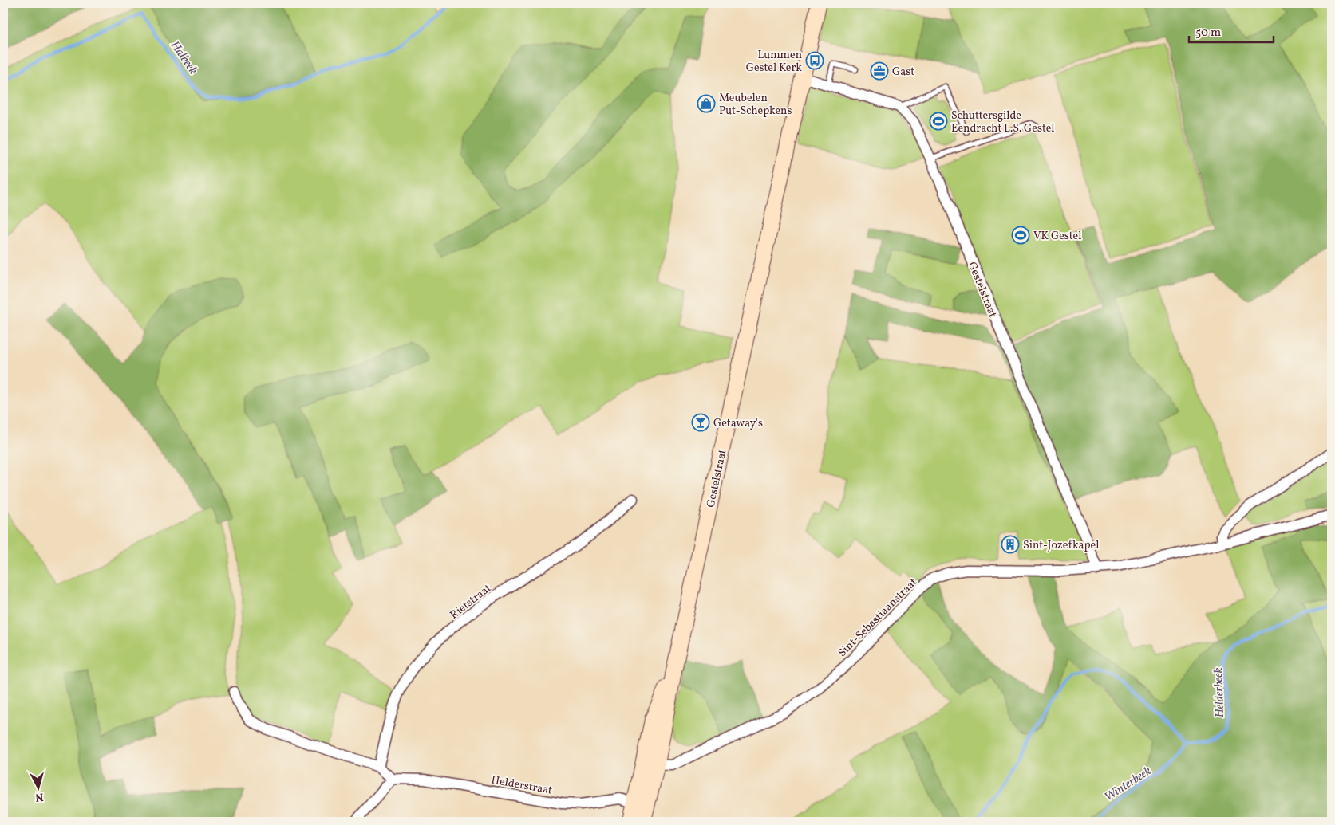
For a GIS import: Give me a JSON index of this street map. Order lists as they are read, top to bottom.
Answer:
{
  "streets": {
    "main road": ["Gestelstraat"],
    "street": ["Rietstraat", "Sint-Sebastiaanstraat", "Helderstraat"]
  },
  "crossings": [
    ["Gestelstraat", "Sint-Sebastiaanstraat"],
    ["Gestelstraat", "Helderstraat"]
  ],
  "water": ["Halbeek", "Helderbeek", "Winterbeek"],
  "places": {
    "bus stop": ["Lummen Gestel Kerk"],
    "office": ["Gast"],
    "shop": ["Meubelen Put-Schepkens"],
    "sports": ["Schuttersgilde Eendracht L.S. Gestel", "VK Gestel"],
    "bar": ["Getaway's"],
    "building": ["Sint-Jozefkapel"]
  },
  "scale_bar": "50 m",
  "north": "bottom"
}
